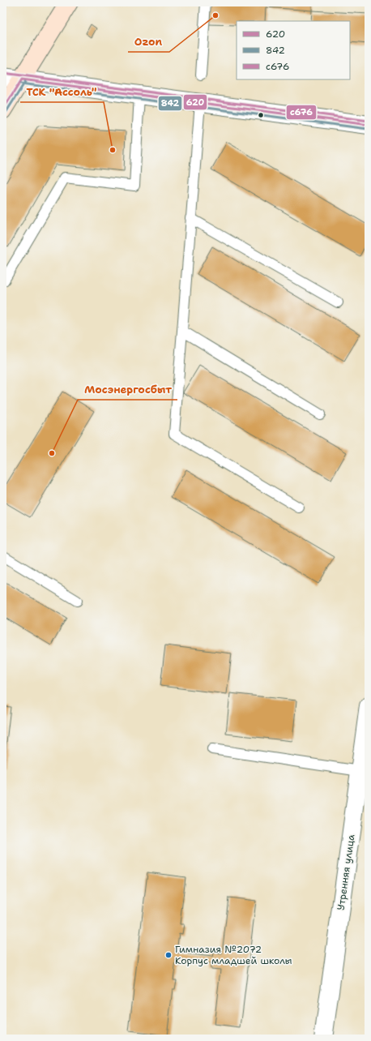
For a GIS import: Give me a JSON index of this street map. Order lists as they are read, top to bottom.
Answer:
{
  "streets": {
    "street": ["Утренняя улица"]
  },
  "places": [
    "Ozon",
    "ТСК \"Ассоль\"",
    "Мосэнергосбыт",
    "Гимназия №2072 Корпус младшей школы"
  ],
  "lines": ["transit line с676", "transit line 620", "transit line 842"],
  "legend": ["620", "842", "с676"]
}
